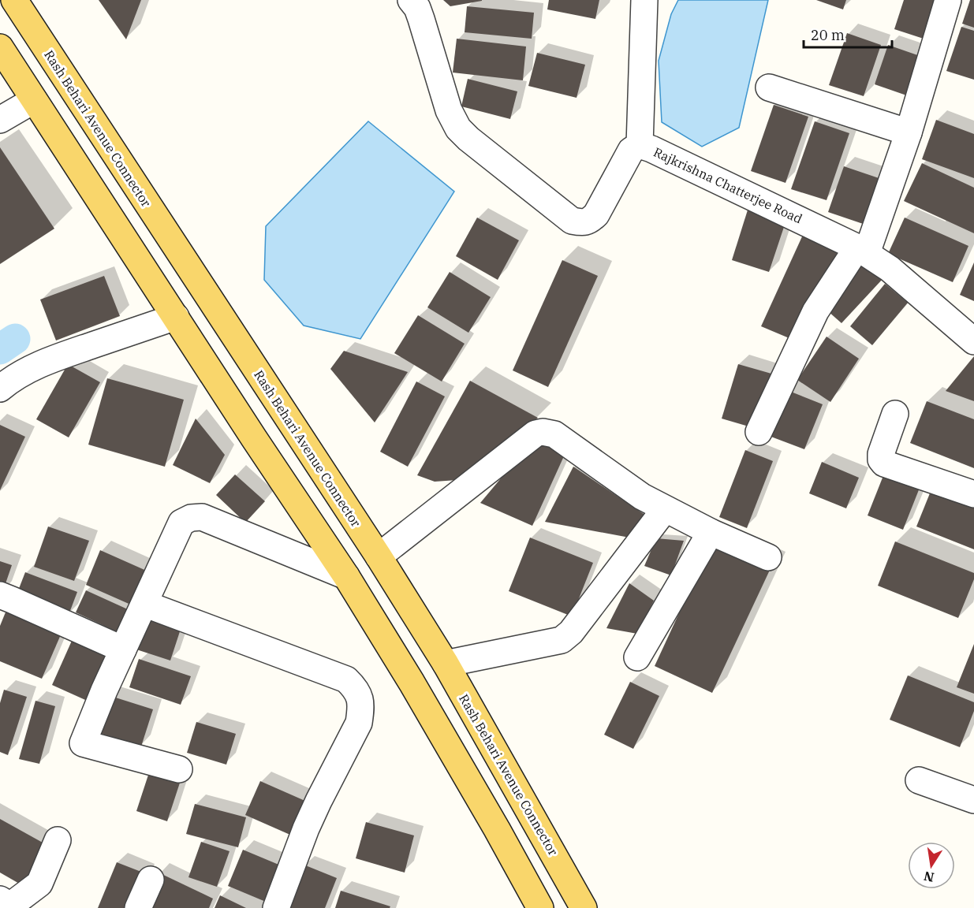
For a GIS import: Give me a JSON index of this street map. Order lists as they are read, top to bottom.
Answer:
{
  "streets": {
    "main road": ["Rash Behari Avenue Connector"],
    "street": ["Rajkrishna Chatterjee Road"]
  },
  "scale_bar": "20 m",
  "north": "bottom"
}
